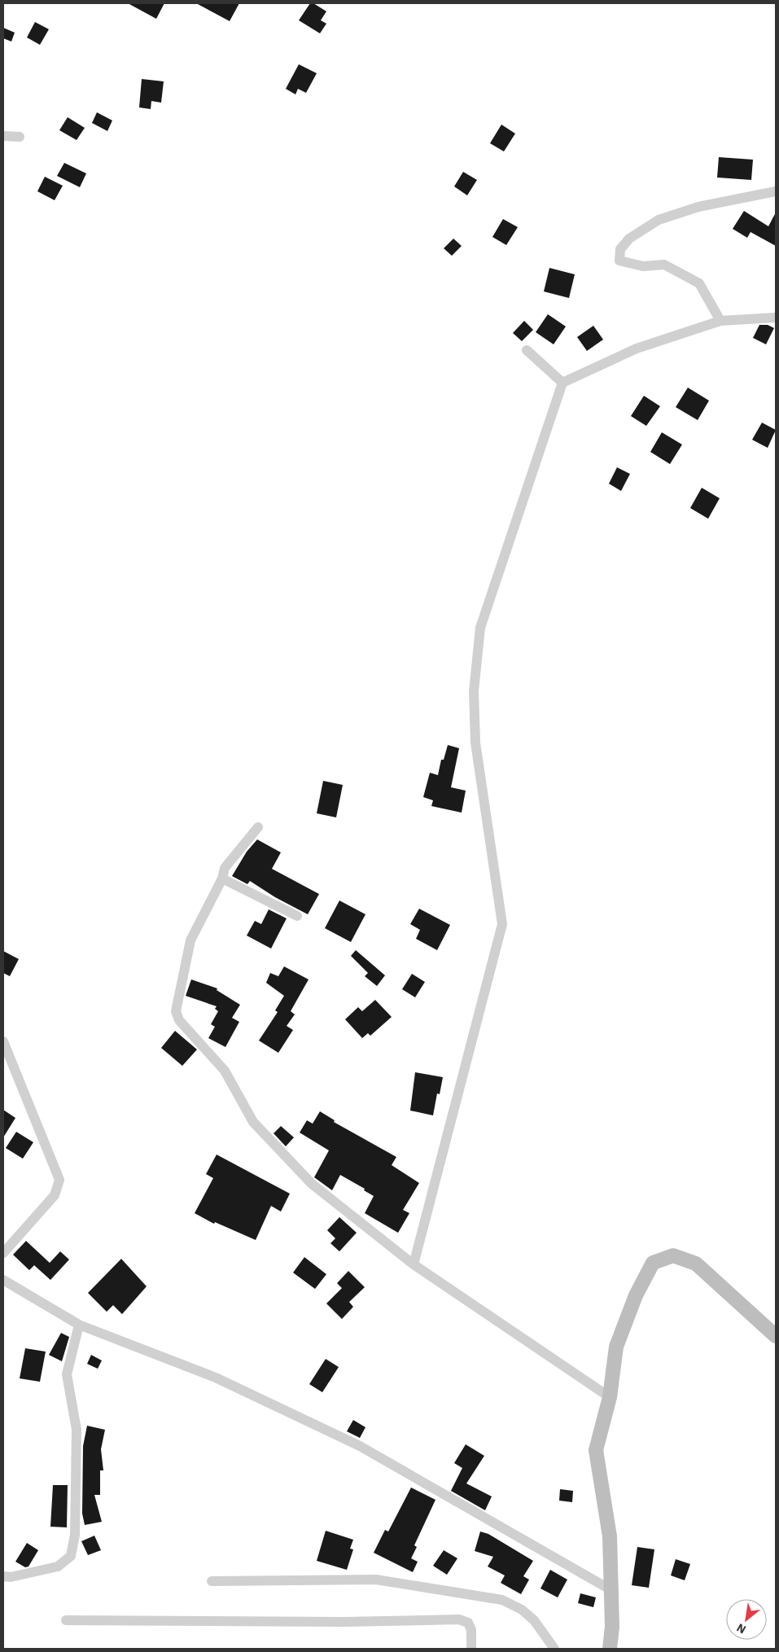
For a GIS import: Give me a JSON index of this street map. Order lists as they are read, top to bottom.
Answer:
{
  "north": "bottom left"
}
